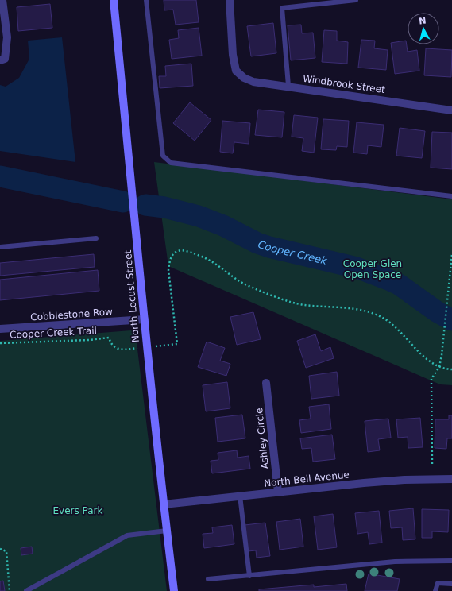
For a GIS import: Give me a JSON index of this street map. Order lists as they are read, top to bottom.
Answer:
{
  "streets": {
    "main road": ["North Locust Street"],
    "street": [
      "Windbrook Street",
      "Cobblestone Row",
      "Ashley Circle",
      "North Bell Avenue"
    ],
    "path": ["Cooper Creek Trail"]
  },
  "crossings": [
    ["North Locust Street", "Cobblestone Row"],
    ["North Locust Street", "North Bell Avenue"],
    ["Ashley Circle", "North Bell Avenue"]
  ],
  "water": ["Cooper Creek"],
  "parks": ["Cooper Glen Open Space", "Evers Park"],
  "north": "top"
}
